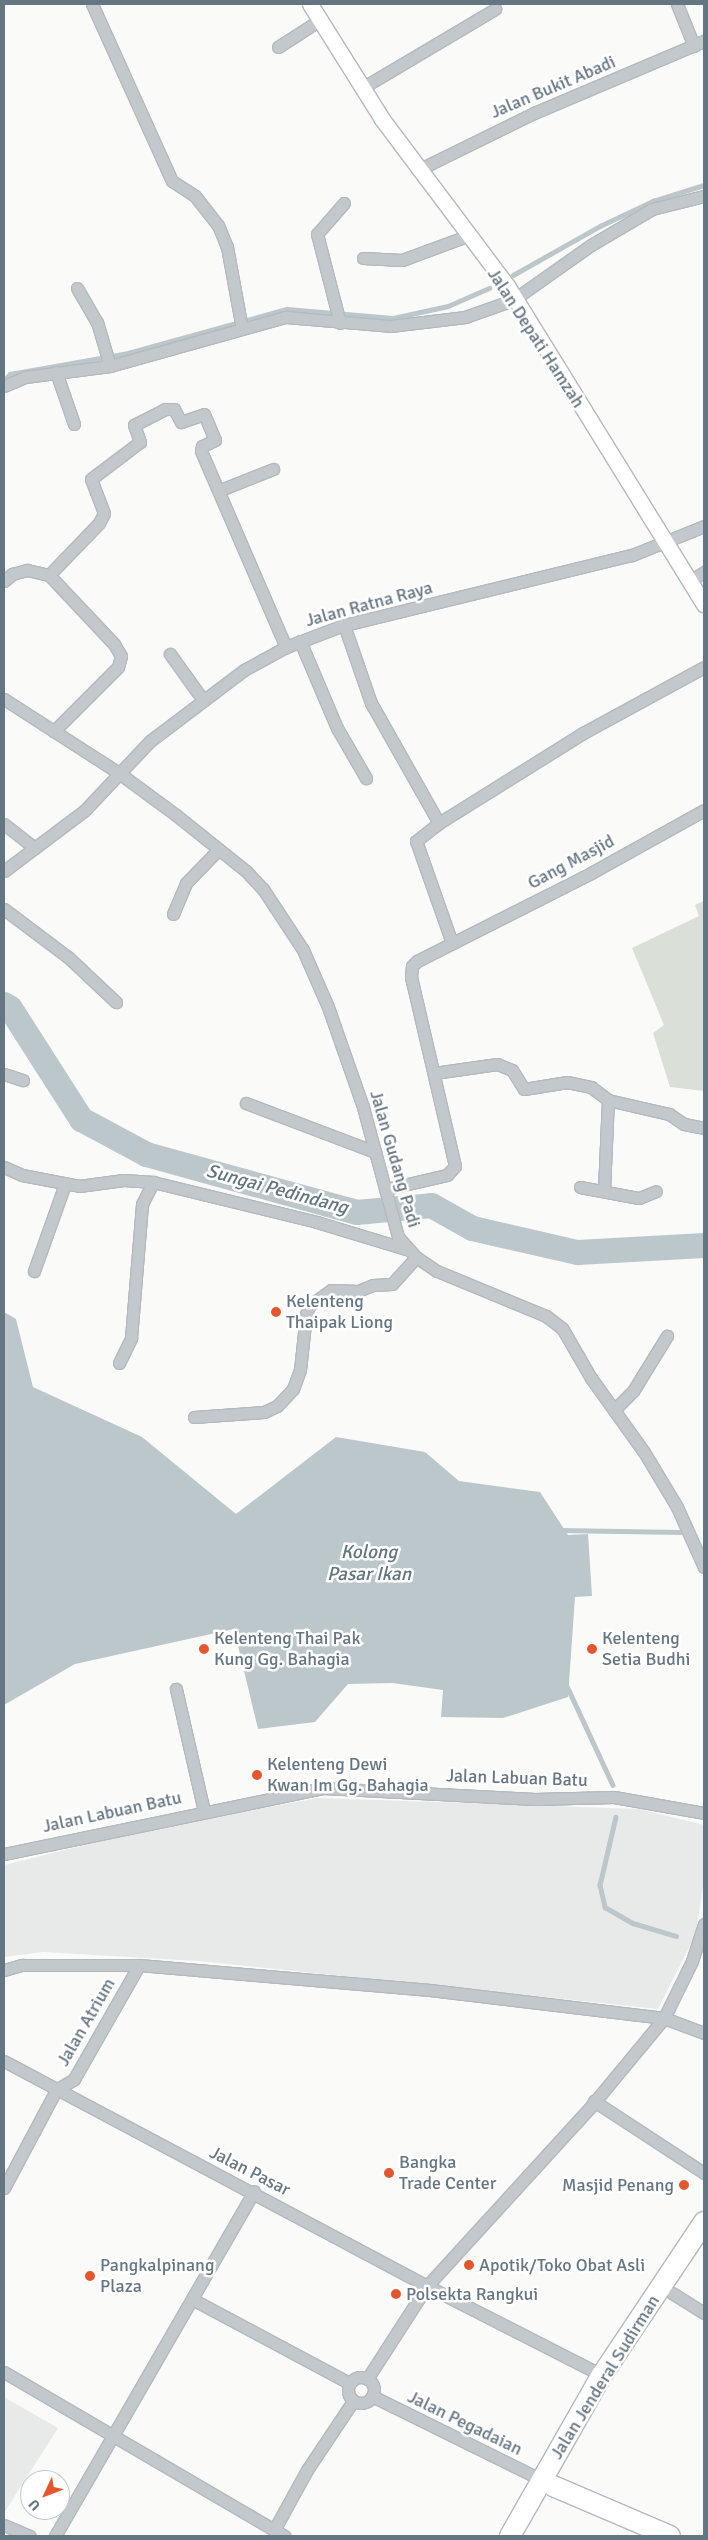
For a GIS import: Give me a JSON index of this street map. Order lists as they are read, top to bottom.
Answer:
{
  "streets": {
    "highway": ["Jalan Jenderal Sudirman"],
    "main road": ["Jalan Depati Hamzah"],
    "street": [
      "Jalan Bukit Abadi",
      "Jalan Ratna Raya",
      "Gang Masjid",
      "Jalan Gudang Padi",
      "Jalan Labuan Batu",
      "Jalan Atrium",
      "Jalan Pasar",
      "Jalan Pegadaian"
    ]
  },
  "crossings": [
    ["Jalan Bukit Abadi", "Jalan Depati Hamzah"],
    ["Jalan Depati Hamzah", "Jalan Ratna Raya"],
    ["Jalan Ratna Raya", "Jalan Gudang Padi"],
    ["Jalan Atrium", "Jalan Pasar"],
    ["Jalan Pasar", "Jalan Jenderal Sudirman"],
    ["Jalan Jenderal Sudirman", "Jalan Pegadaian"]
  ],
  "water": ["Sungai Pedindang", "Kolong Pasar Ikan"],
  "places": [
    "Kelenteng Thaipak Liong",
    "Kelenteng Thai Pak Kung Gg. Bahagia",
    "Kelenteng Setia Budhi",
    "Kelenteng Dewi Kwan Im Gg. Bahagia",
    "Bangka Trade Center",
    "Masjid Penang",
    "Apotik/Toko Obat Asli",
    "Pangkalpinang Plaza",
    "Polsekta Rangkui"
  ],
  "north": "bottom left"
}
